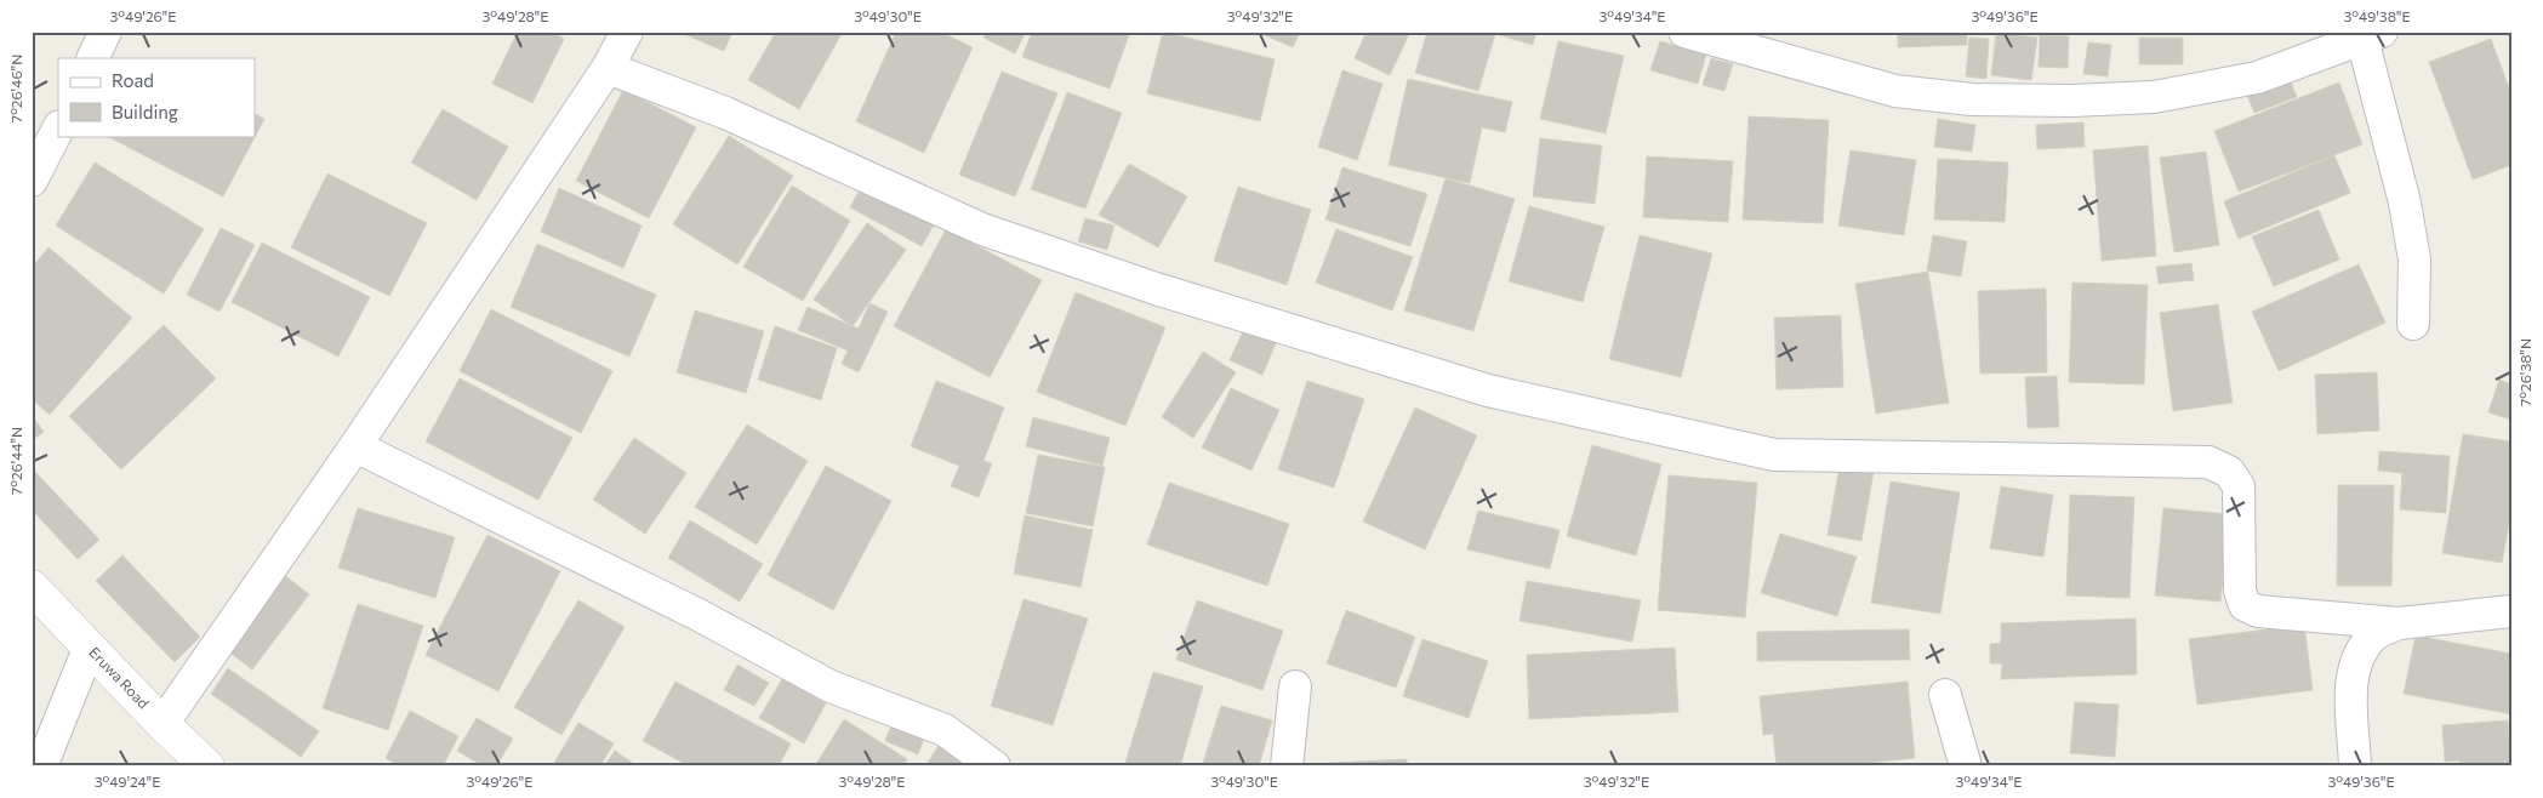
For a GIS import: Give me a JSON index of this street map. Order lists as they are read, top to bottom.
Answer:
{
  "streets": {
    "main road": ["Eruwa Road"]
  },
  "legend": ["Road", "Building"],
  "coordinates": [
    "3°49'26\"E",
    "3°49'28\"E",
    "3°49'30\"E",
    "3°49'32\"E",
    "3°49'34\"E",
    "3°49'36\"E",
    "3°49'38\"E",
    "7°26'46\"N",
    "7°26'38\"N",
    "7°26'44\"N",
    "3°49'24\"E"
  ]
}
